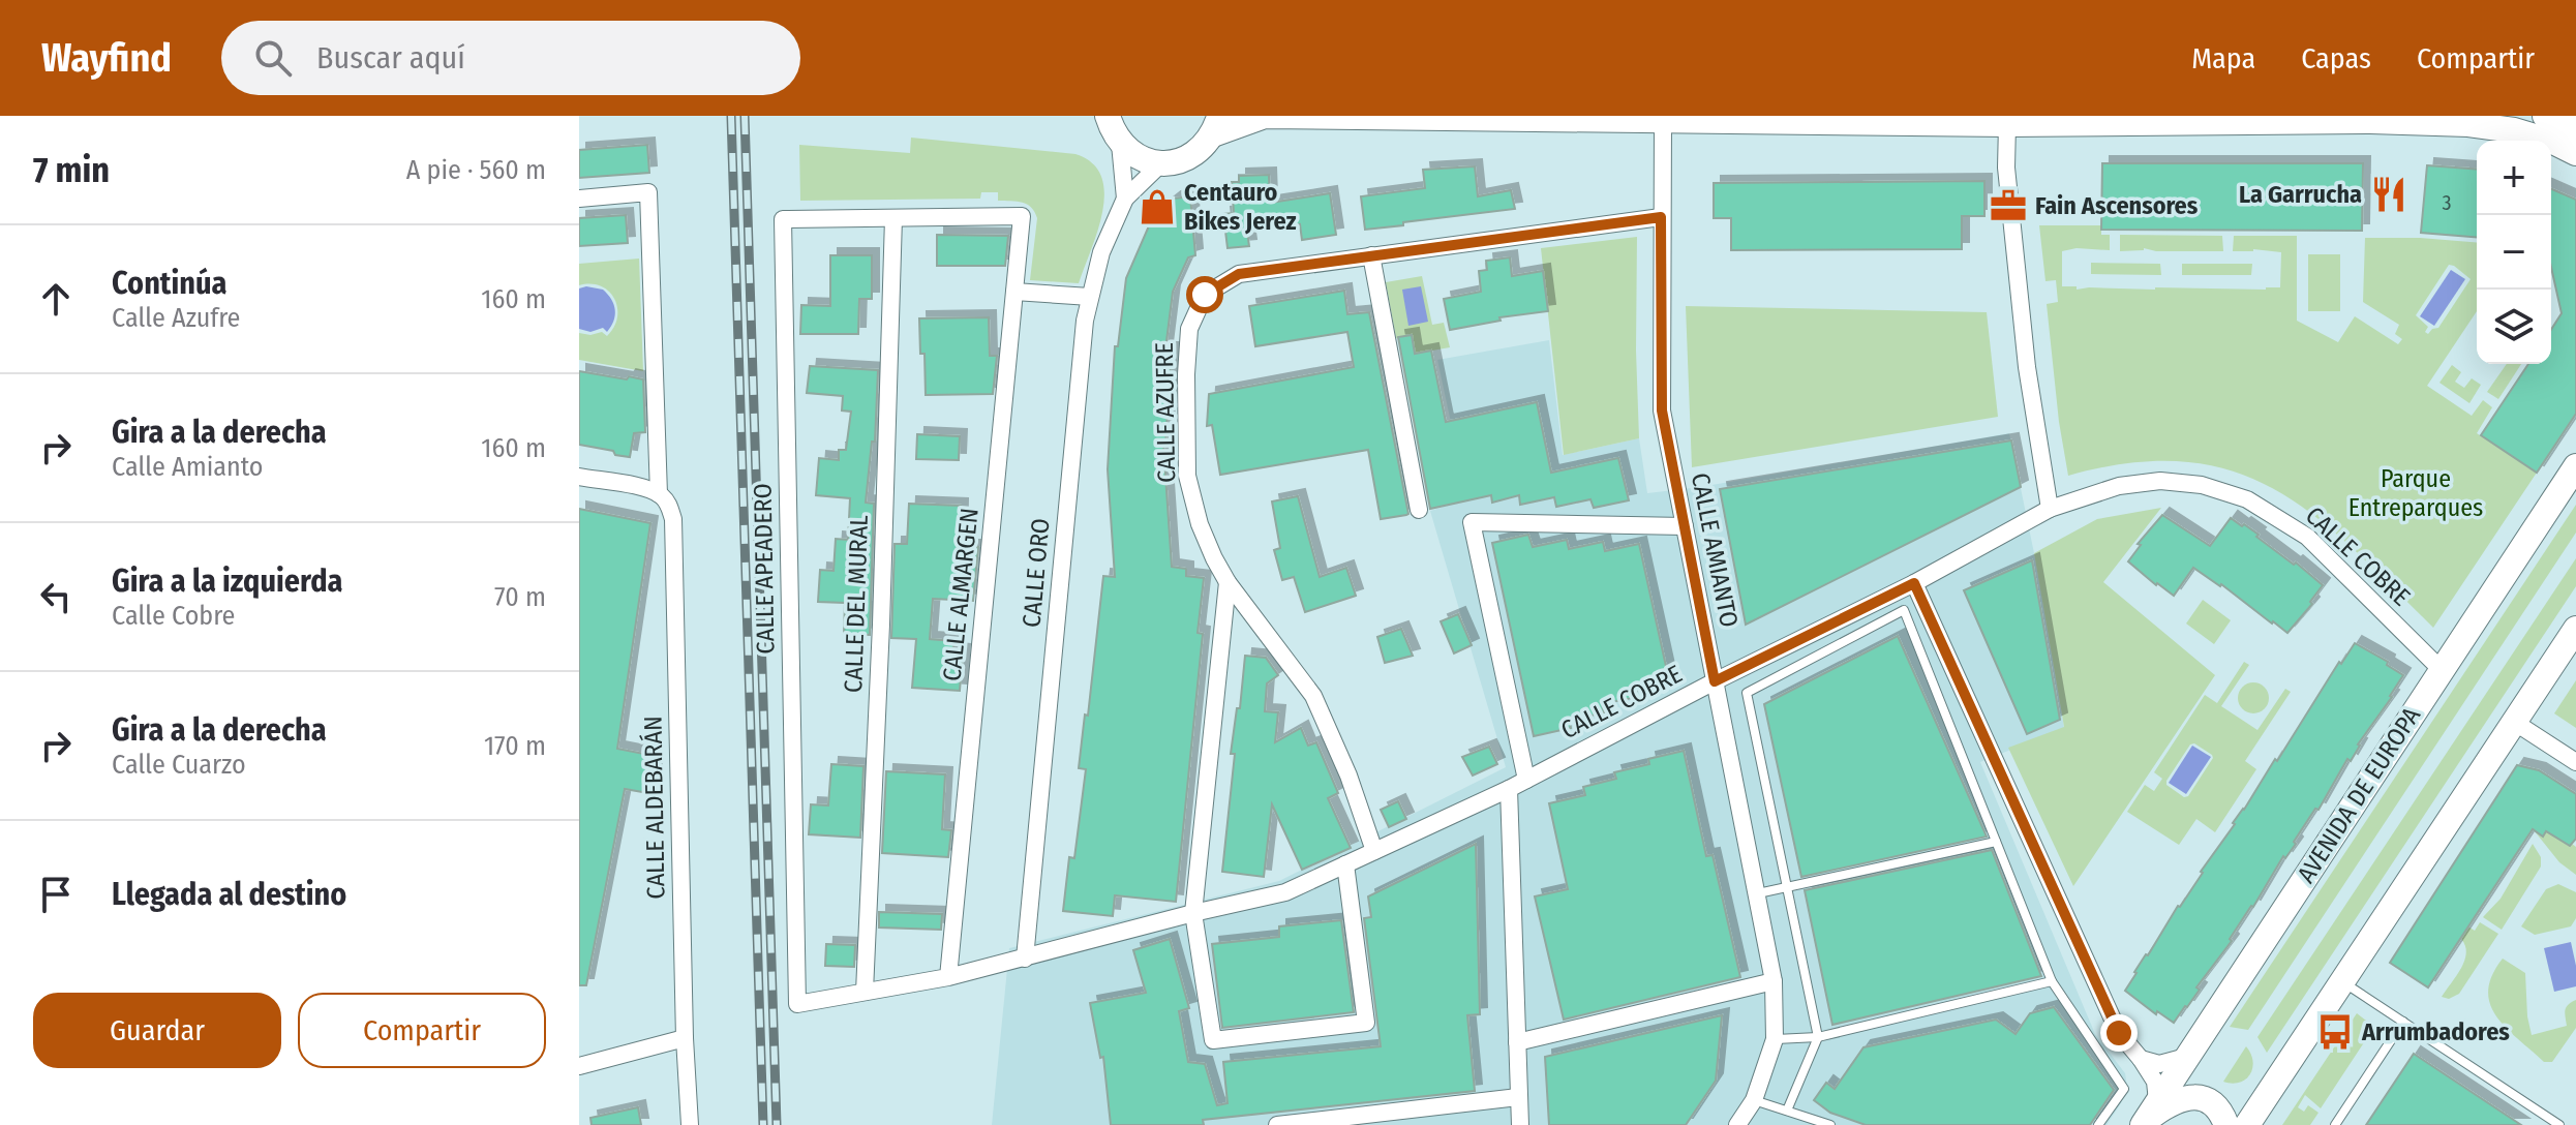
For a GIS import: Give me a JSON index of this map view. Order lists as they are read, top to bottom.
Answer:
{
  "streets": {
    "main road": ["AVENIDA DE EUROPA"],
    "street": [
      "CALLE AZUFRE",
      "CALLE AMIANTO",
      "CALLE COBRE",
      "CALLE APEADERO",
      "CALLE ORO",
      "CALLE ALMARGEN",
      "CALLE DEL MURAL",
      "CALLE ALDEBARÁN"
    ]
  },
  "crossings": [
    ["CALLE AZUFRE", "CALLE AMIANTO"],
    ["CALLE AZUFRE", "CALLE COBRE"],
    ["CALLE AMIANTO", "CALLE COBRE"],
    ["CALLE COBRE", "CALLE APEADERO"],
    ["CALLE COBRE", "CALLE ORO"],
    ["CALLE COBRE", "CALLE ALMARGEN"],
    ["CALLE COBRE", "AVENIDA DE EUROPA"],
    ["CALLE APEADERO", "CALLE ALMARGEN"],
    ["CALLE APEADERO", "CALLE DEL MURAL"]
  ],
  "parks": ["Parque Entreparques"],
  "places": {
    "restaurant": ["La Garrucha"],
    "office": ["Fain Ascensores"],
    "shop": ["Centauro Bikes Jerez"],
    "bus stop": ["Arrumbadores"]
  },
  "house_numbers": ["3"],
  "page": {
    "header": "Wayfind",
    "search": "Buscar aquí",
    "nav": ["Mapa", "Capas", "Compartir"],
    "heading": ["7 min", "A pie · 560 m"],
    "map_buttons": ["+", "−"],
    "list": [
      ["Continúa", "Calle Azufre", "160 m"],
      ["Gira a la derecha", "Calle Amianto", "160 m"],
      ["Gira a la izquierda", "Calle Cobre", "70 m"],
      ["Gira a la derecha", "Calle Cuarzo", "170 m"],
      "Llegada al destino"
    ],
    "buttons": ["Guardar", "Compartir"]
  }
}
